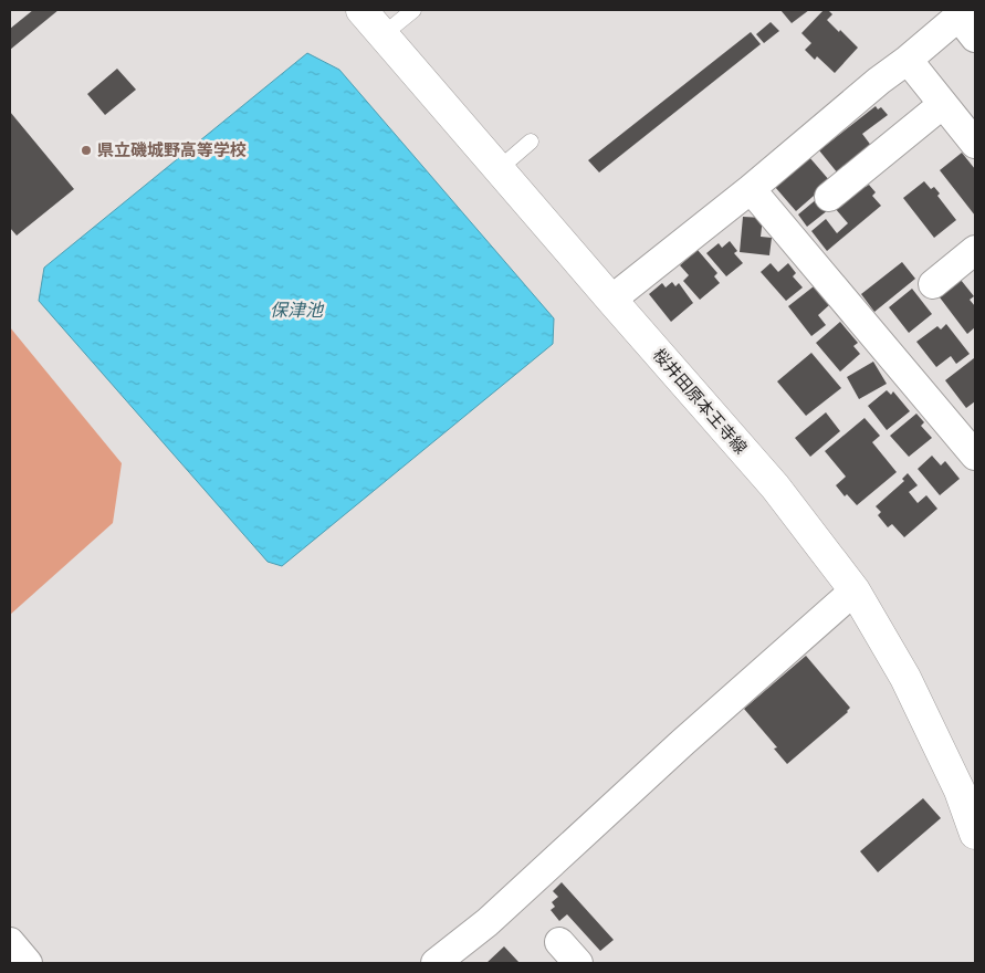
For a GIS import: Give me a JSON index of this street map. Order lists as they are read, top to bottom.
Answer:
{
  "streets": {
    "main road": ["桜井田原本王寺線"]
  },
  "water": ["保津池"],
  "places": ["県立磯城野高等学校"]
}
